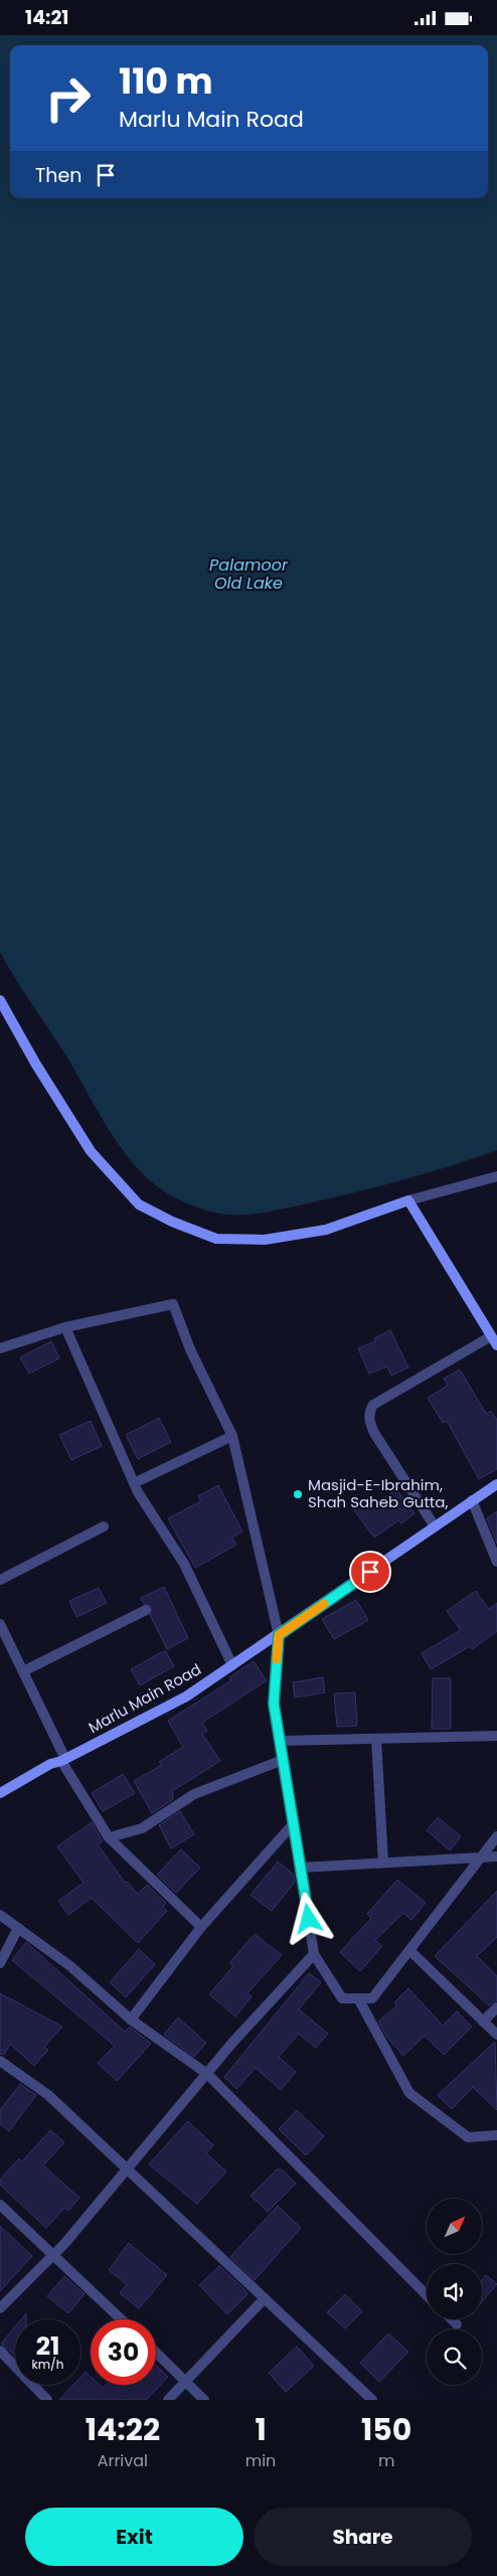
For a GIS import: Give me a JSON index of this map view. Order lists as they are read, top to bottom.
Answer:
{
  "streets": {
    "street": ["Marlu Main Road"]
  },
  "water": ["Palamoor Old Lake"],
  "places": ["Masjid-E-Ibrahim, Shah Saheb Gutta,"],
  "north": "top right",
  "page": {
    "status": "14:21",
    "turn": ["110 m", "Marlu Main Road"],
    "then": "Then",
    "speed": "21 km/h",
    "limit": "30",
    "eta": [
      "14:22",
      "Arrival",
      "1",
      "min",
      "150",
      "m"
    ],
    "buttons": ["Exit", "Share"]
  }
}
